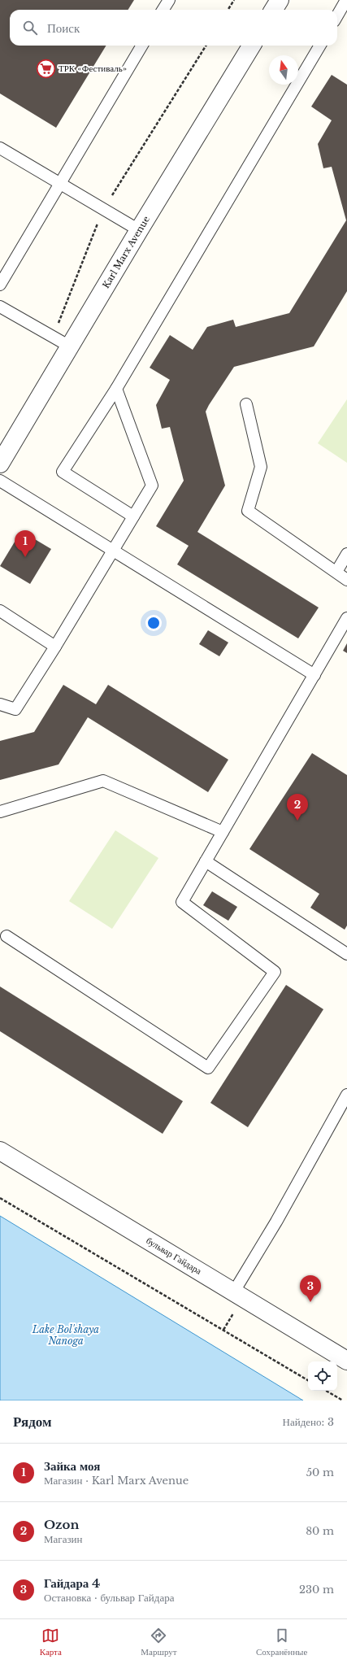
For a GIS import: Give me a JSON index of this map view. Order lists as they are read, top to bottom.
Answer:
{
  "streets": {
    "street": ["Karl Marx Avenue", "бульвар Гайдара"]
  },
  "water": ["Lake Bol'shaya Nanoga"],
  "places": {
    "supermarket": ["ТРК «Фестиваль»"]
  },
  "north": "top",
  "page": {
    "search": "Поиск",
    "pins": ["1", "2", "3"],
    "heading": ["Рядом", "Найдено: 3"],
    "list": [
      {
        "mark": "1",
        "name": "Зайка моя",
        "note": "Магазин · Karl Marx Avenue",
        "value": "50 m"
      },
      {
        "mark": "2",
        "name": "Ozon",
        "note": "Магазин",
        "value": "80 m"
      },
      {
        "mark": "3",
        "name": "Гайдара 4",
        "note": "Остановка · бульвар Гайдара",
        "value": "230 m"
      }
    ],
    "nav": ["Карта", "Маршрут", "Сохранённые"]
  }
}
